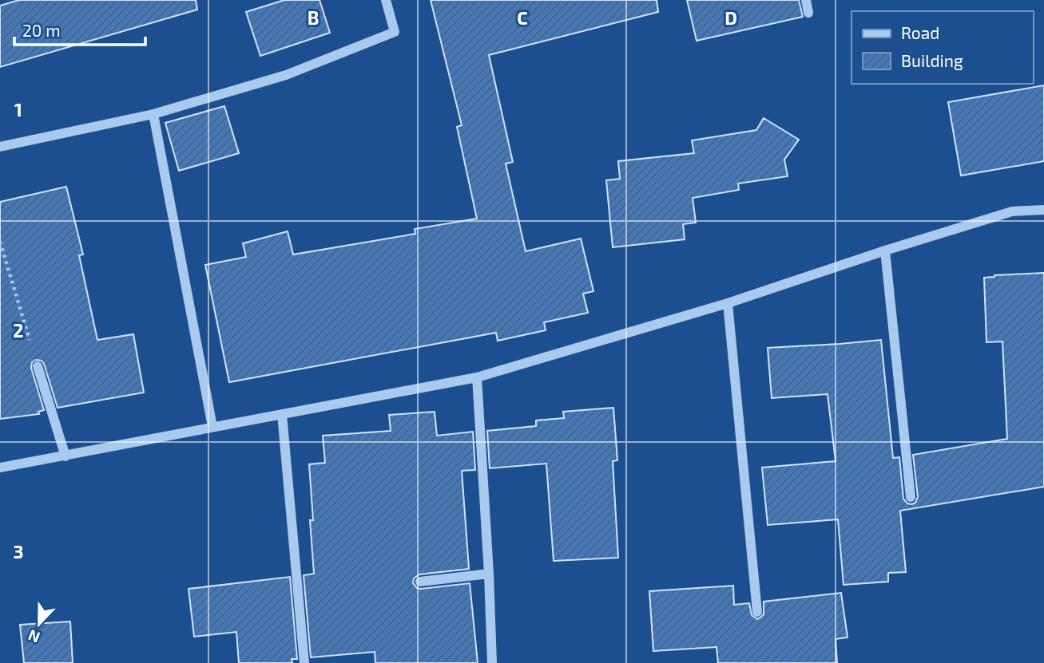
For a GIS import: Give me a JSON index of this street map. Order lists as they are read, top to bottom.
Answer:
{
  "legend": ["Road", "Building"],
  "scale_bar": "20 m",
  "north": "bottom",
  "grid": {
    "columns": ["B", "C", "D"],
    "rows": ["1", "2", "3"]
  }
}
